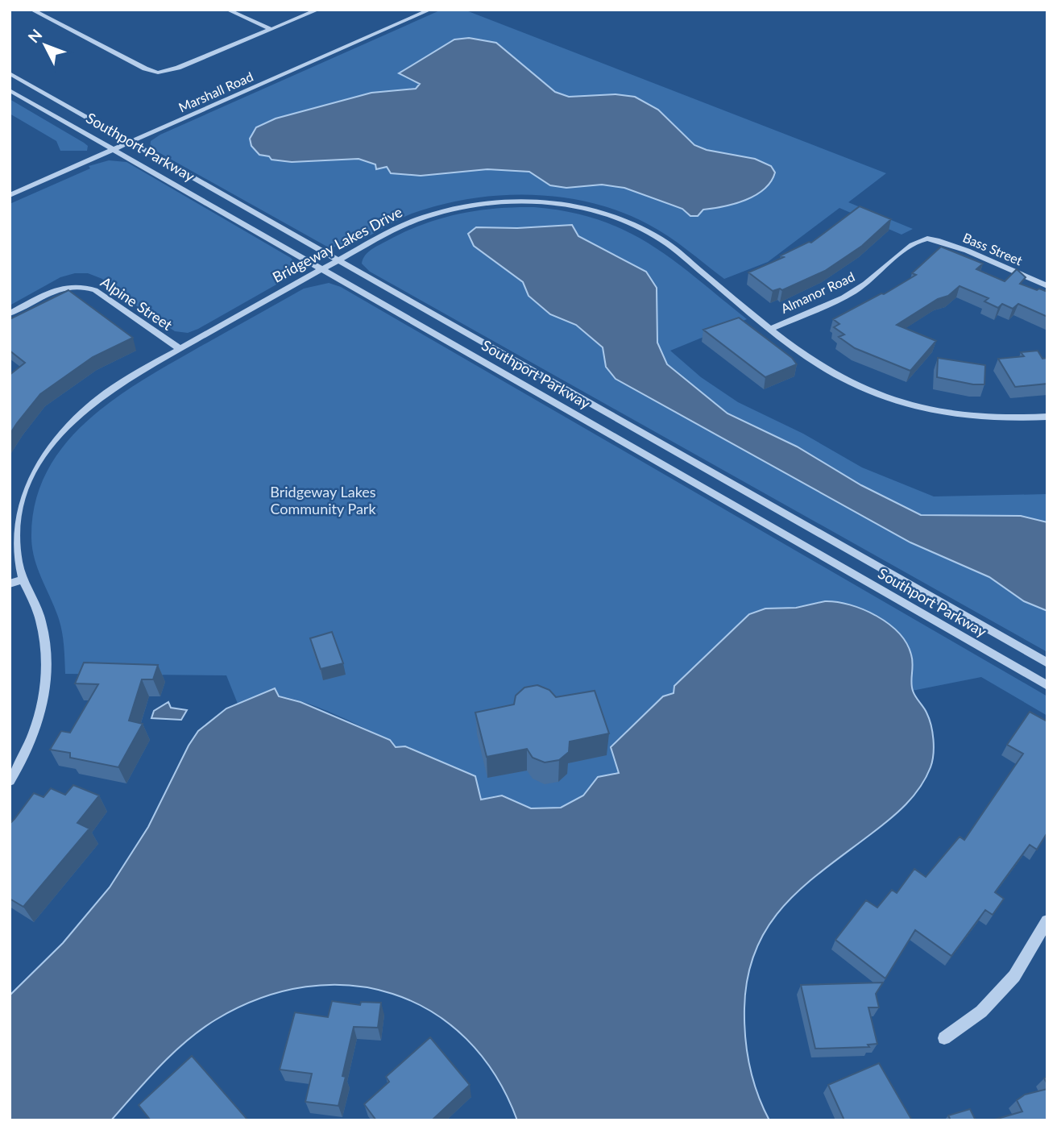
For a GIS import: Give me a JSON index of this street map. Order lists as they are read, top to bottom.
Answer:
{
  "streets": {
    "street": [
      "Marshall Road",
      "Southport Parkway",
      "Bridgeway Lakes Drive",
      "Bass Street",
      "Almanor Road",
      "Alpine Street"
    ]
  },
  "crossings": [
    ["Marshall Road", "Southport Parkway"],
    ["Southport Parkway", "Bridgeway Lakes Drive"],
    ["Bridgeway Lakes Drive", "Almanor Road"],
    ["Bridgeway Lakes Drive", "Alpine Street"],
    ["Bass Street", "Almanor Road"]
  ],
  "parks": ["Bridgeway Lakes Community Park"],
  "north": "top left"
}
